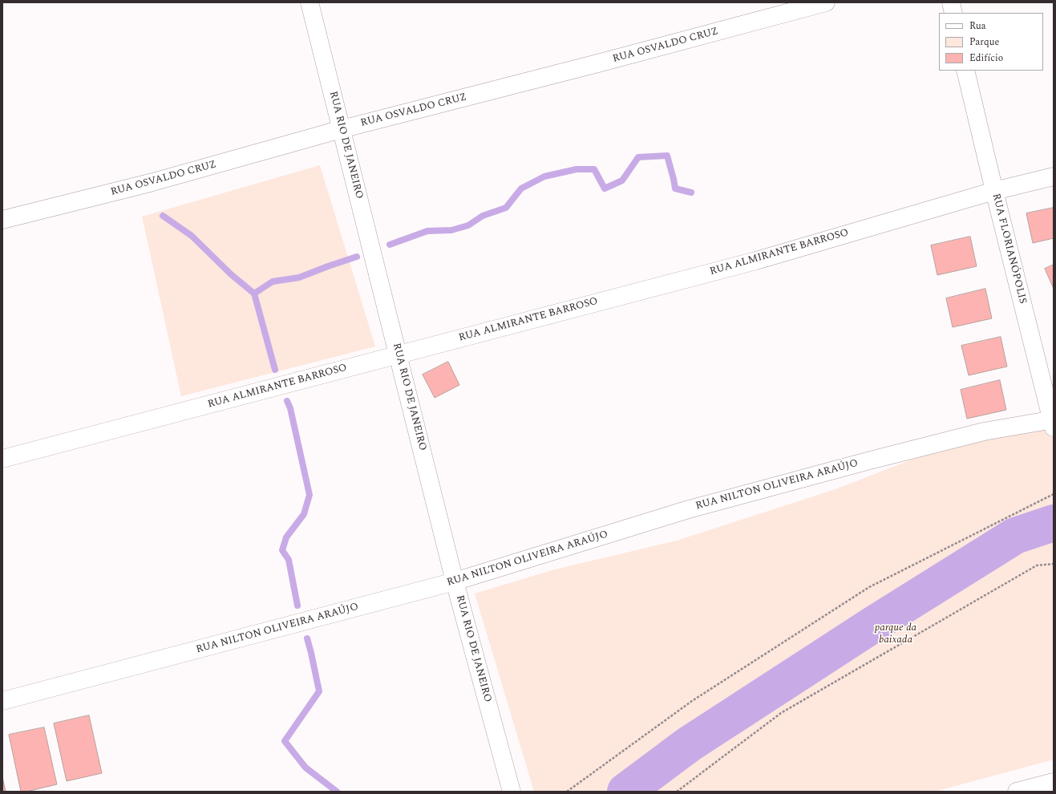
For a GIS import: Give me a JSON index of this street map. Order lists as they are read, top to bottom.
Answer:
{
  "streets": {
    "street": [
      "RUA OSVALDO CRUZ",
      "RUA RIO DE JANEIRO",
      "RUA FLORIANÓPOLIS",
      "RUA ALMIRANTE BARROSO",
      "RUA NILTON OLIVEIRA ARAÚJO"
    ]
  },
  "crossings": [
    ["RUA OSVALDO CRUZ", "RUA RIO DE JANEIRO"],
    ["RUA RIO DE JANEIRO", "RUA ALMIRANTE BARROSO"],
    ["RUA RIO DE JANEIRO", "RUA NILTON OLIVEIRA ARAÚJO"],
    ["RUA FLORIANÓPOLIS", "RUA ALMIRANTE BARROSO"],
    ["RUA FLORIANÓPOLIS", "RUA NILTON OLIVEIRA ARAÚJO"]
  ],
  "parks": ["parque da baixada"],
  "legend": ["Rua", "Parque", "Edifício"]
}
